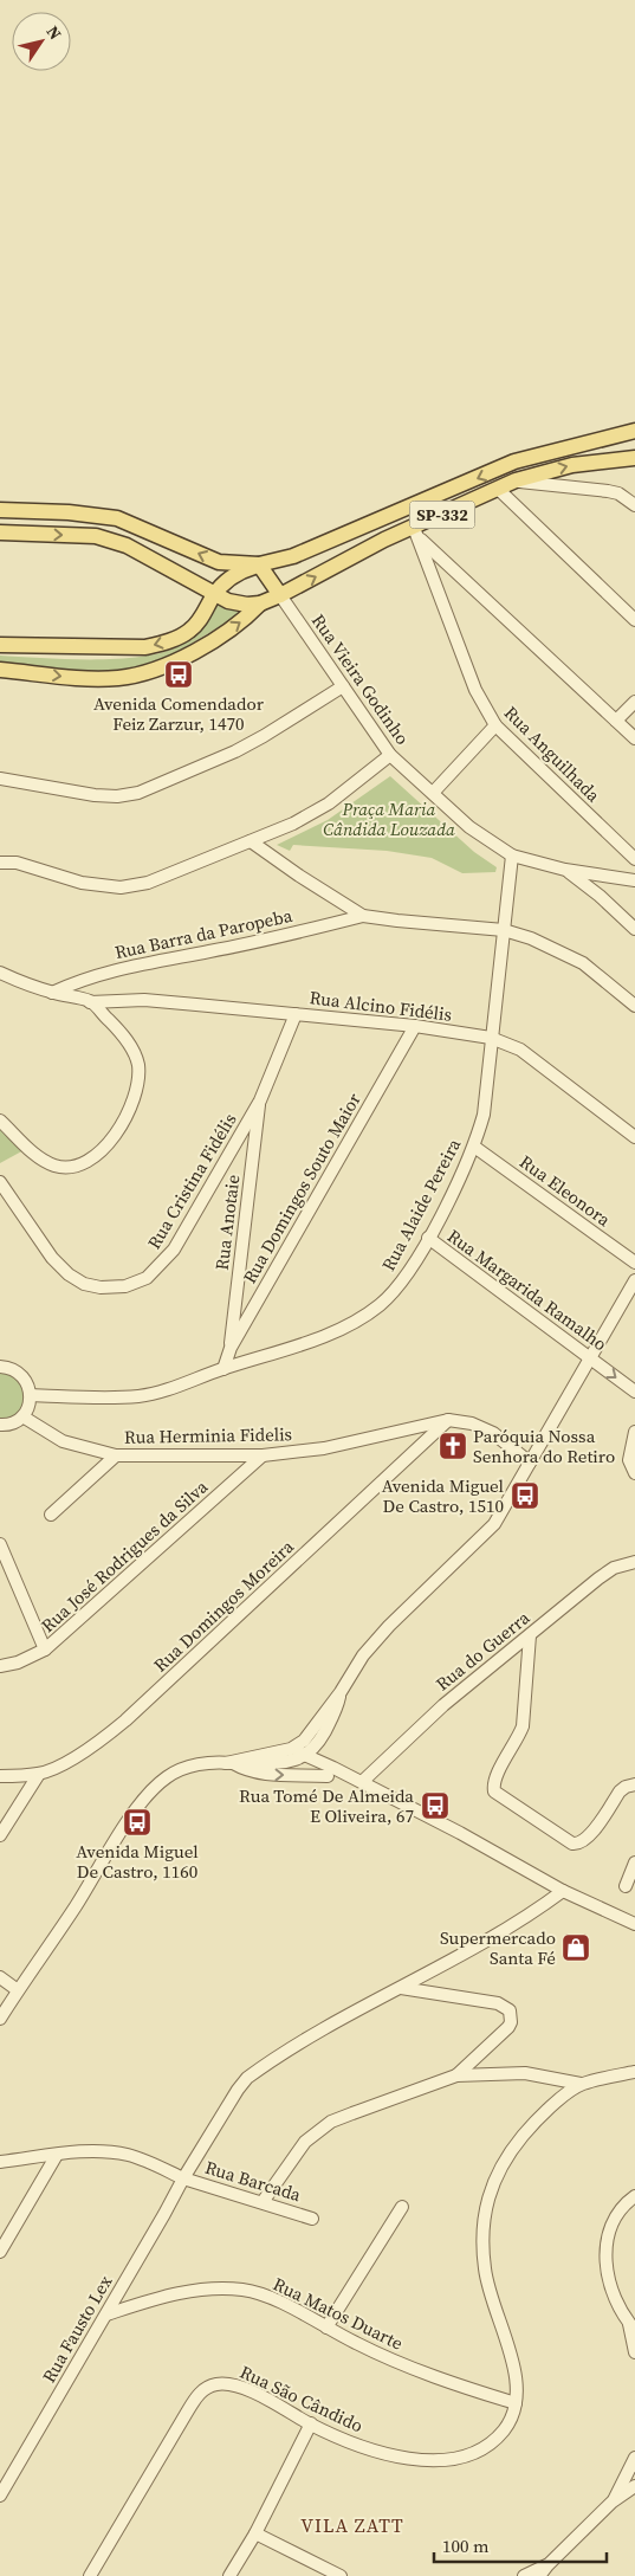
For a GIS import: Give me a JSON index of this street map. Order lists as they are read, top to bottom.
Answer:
{
  "streets": {
    "main road": ["SP-332"],
    "street": [
      "Rua Vieira Godinho",
      "Rua Anguilhada",
      "Rua Barra da Paropeba",
      "Rua Alcino Fidélis",
      "Rua Cristina Fidélis",
      "Rua Domingos Souto Maior",
      "Rua Eleonora",
      "Rua Alaide Pereira",
      "Rua Anotaie",
      "Rua Margarida Ramalho",
      "Rua Herminia Fidelis",
      "Rua José Rodrigues da Silva",
      "Rua Domingos Moreira",
      "Rua do Guerra",
      "Rua Barcada",
      "Rua Matos Duarte",
      "Rua Fausto Lex",
      "Rua São Cândido"
    ]
  },
  "crossings": [
    ["SP-332", "Rua Vieira Godinho"],
    ["SP-332", "Rua Anguilhada"],
    ["Rua Vieira Godinho", "Rua Alaide Pereira"],
    ["Rua Barra da Paropeba", "Rua Alcino Fidélis"],
    ["Rua Alcino Fidélis", "Rua Cristina Fidélis"],
    ["Rua Alcino Fidélis", "Rua Domingos Souto Maior"],
    ["Rua Alcino Fidélis", "Rua Alaide Pereira"],
    ["Rua Cristina Fidélis", "Rua Anotaie"],
    ["Rua Domingos Souto Maior", "Rua Alaide Pereira"],
    ["Rua Domingos Souto Maior", "Rua Anotaie"],
    ["Rua Eleonora", "Rua Alaide Pereira"],
    ["Rua Alaide Pereira", "Rua Margarida Ramalho"],
    ["Rua Herminia Fidelis", "Rua José Rodrigues da Silva"],
    ["Rua Herminia Fidelis", "Rua Domingos Moreira"],
    ["Rua Barcada", "Rua Fausto Lex"],
    ["Rua Matos Duarte", "Rua Fausto Lex"],
    ["Rua Matos Duarte", "Rua São Cândido"]
  ],
  "districts": ["VILA ZATT"],
  "parks": ["Praça Maria Cândida Louzada"],
  "places": {
    "bus stop": [
      "Avenida Comendador Feiz Zarzur, 1470",
      "Avenida Miguel De Castro, 1510",
      "Rua Tomé De Almeida E Oliveira, 67",
      "Avenida Miguel De Castro, 1160"
    ],
    "church": ["Paróquia Nossa Senhora do Retiro"],
    "shop": ["Supermercado Santa Fé"]
  },
  "scale_bar": "100 m",
  "north": "top right"
}
